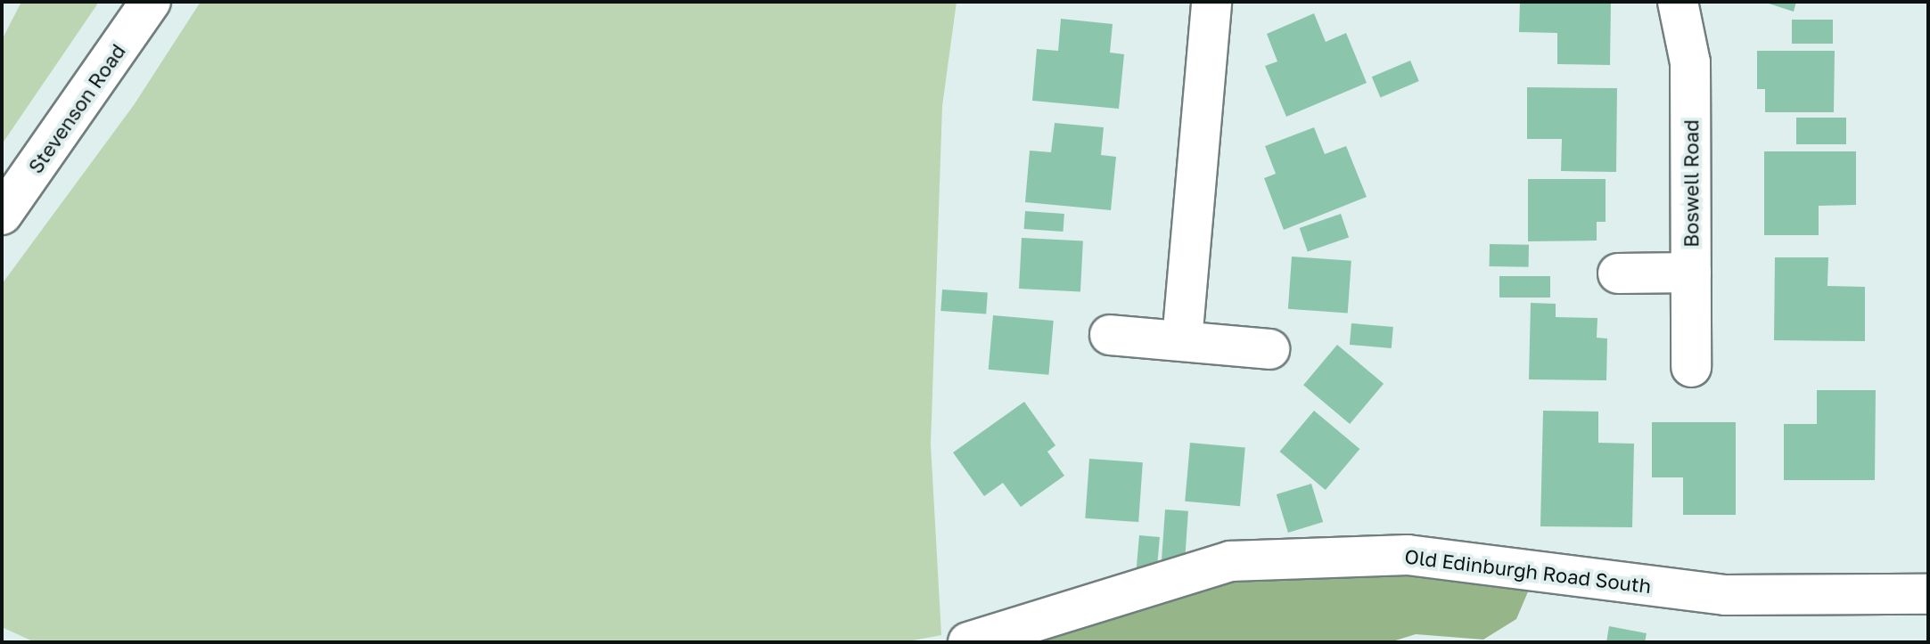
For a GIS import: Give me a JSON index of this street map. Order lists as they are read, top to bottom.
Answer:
{
  "streets": {
    "street": ["Stevenson Road", "Boswell Road", "Old Edinburgh Road South"]
  }
}
